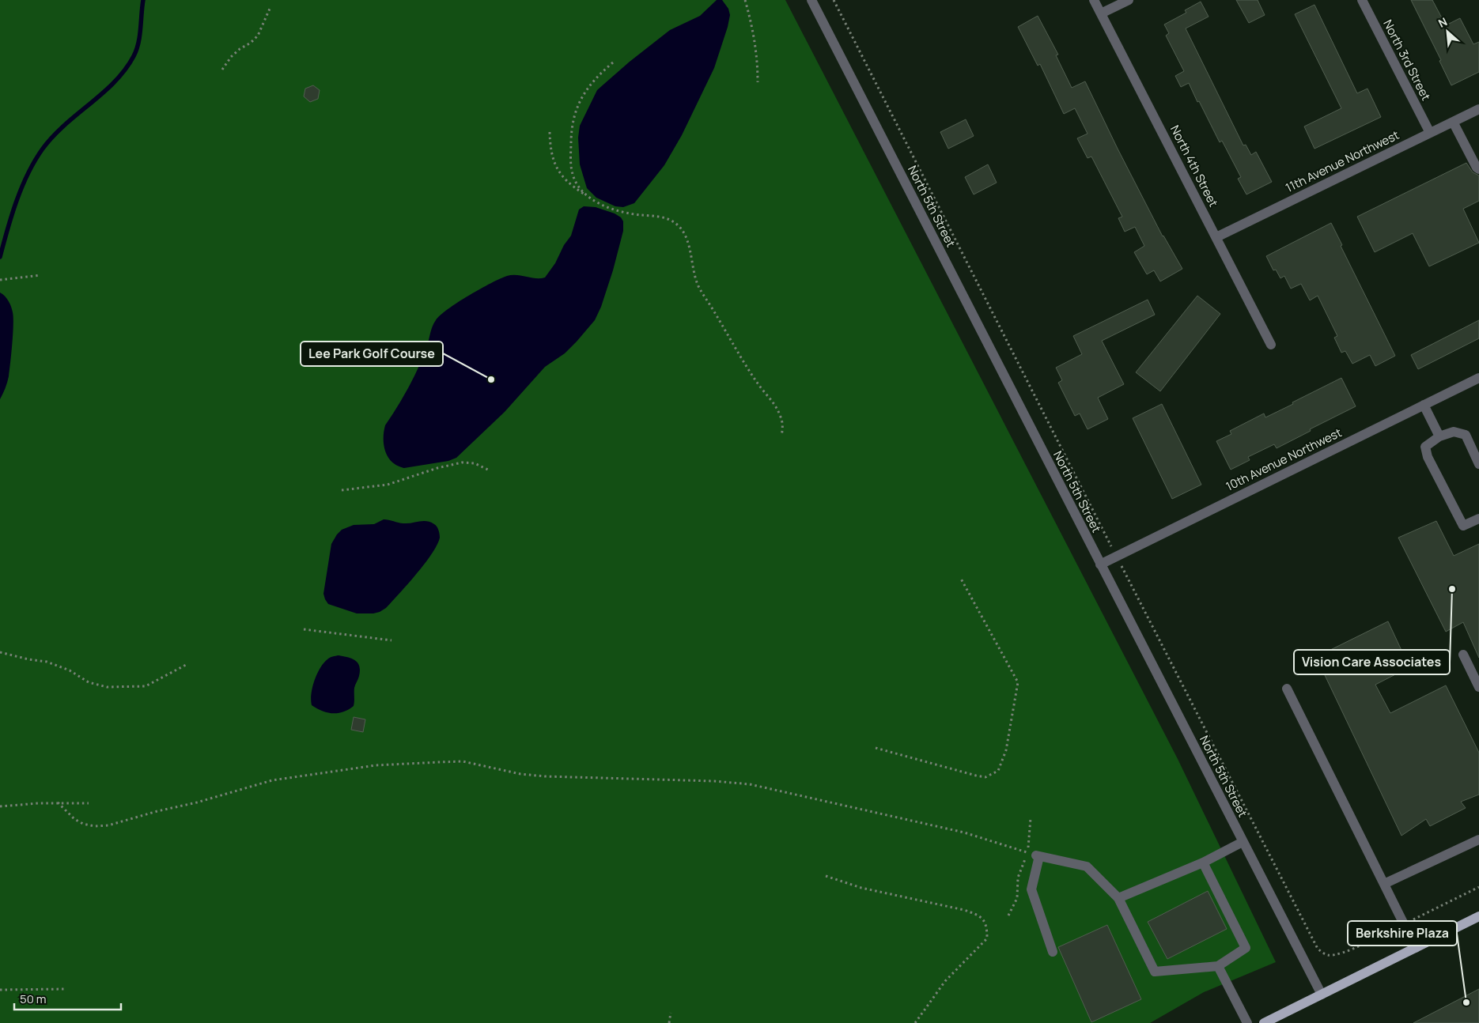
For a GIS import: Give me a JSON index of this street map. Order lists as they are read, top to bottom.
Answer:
{
  "streets": {
    "street": [
      "North 3rd Street",
      "11th Avenue Northwest",
      "North 4th Street",
      "North 5th Street",
      "10th Avenue Northwest"
    ]
  },
  "crossings": [
    ["North 3rd Street", "11th Avenue Northwest"],
    ["11th Avenue Northwest", "North 4th Street"],
    ["North 5th Street", "10th Avenue Northwest"]
  ],
  "places": ["Lee Park Golf Course", "Vision Care Associates", "Berkshire Plaza"],
  "scale_bar": "50 m",
  "north": "top left"
}
